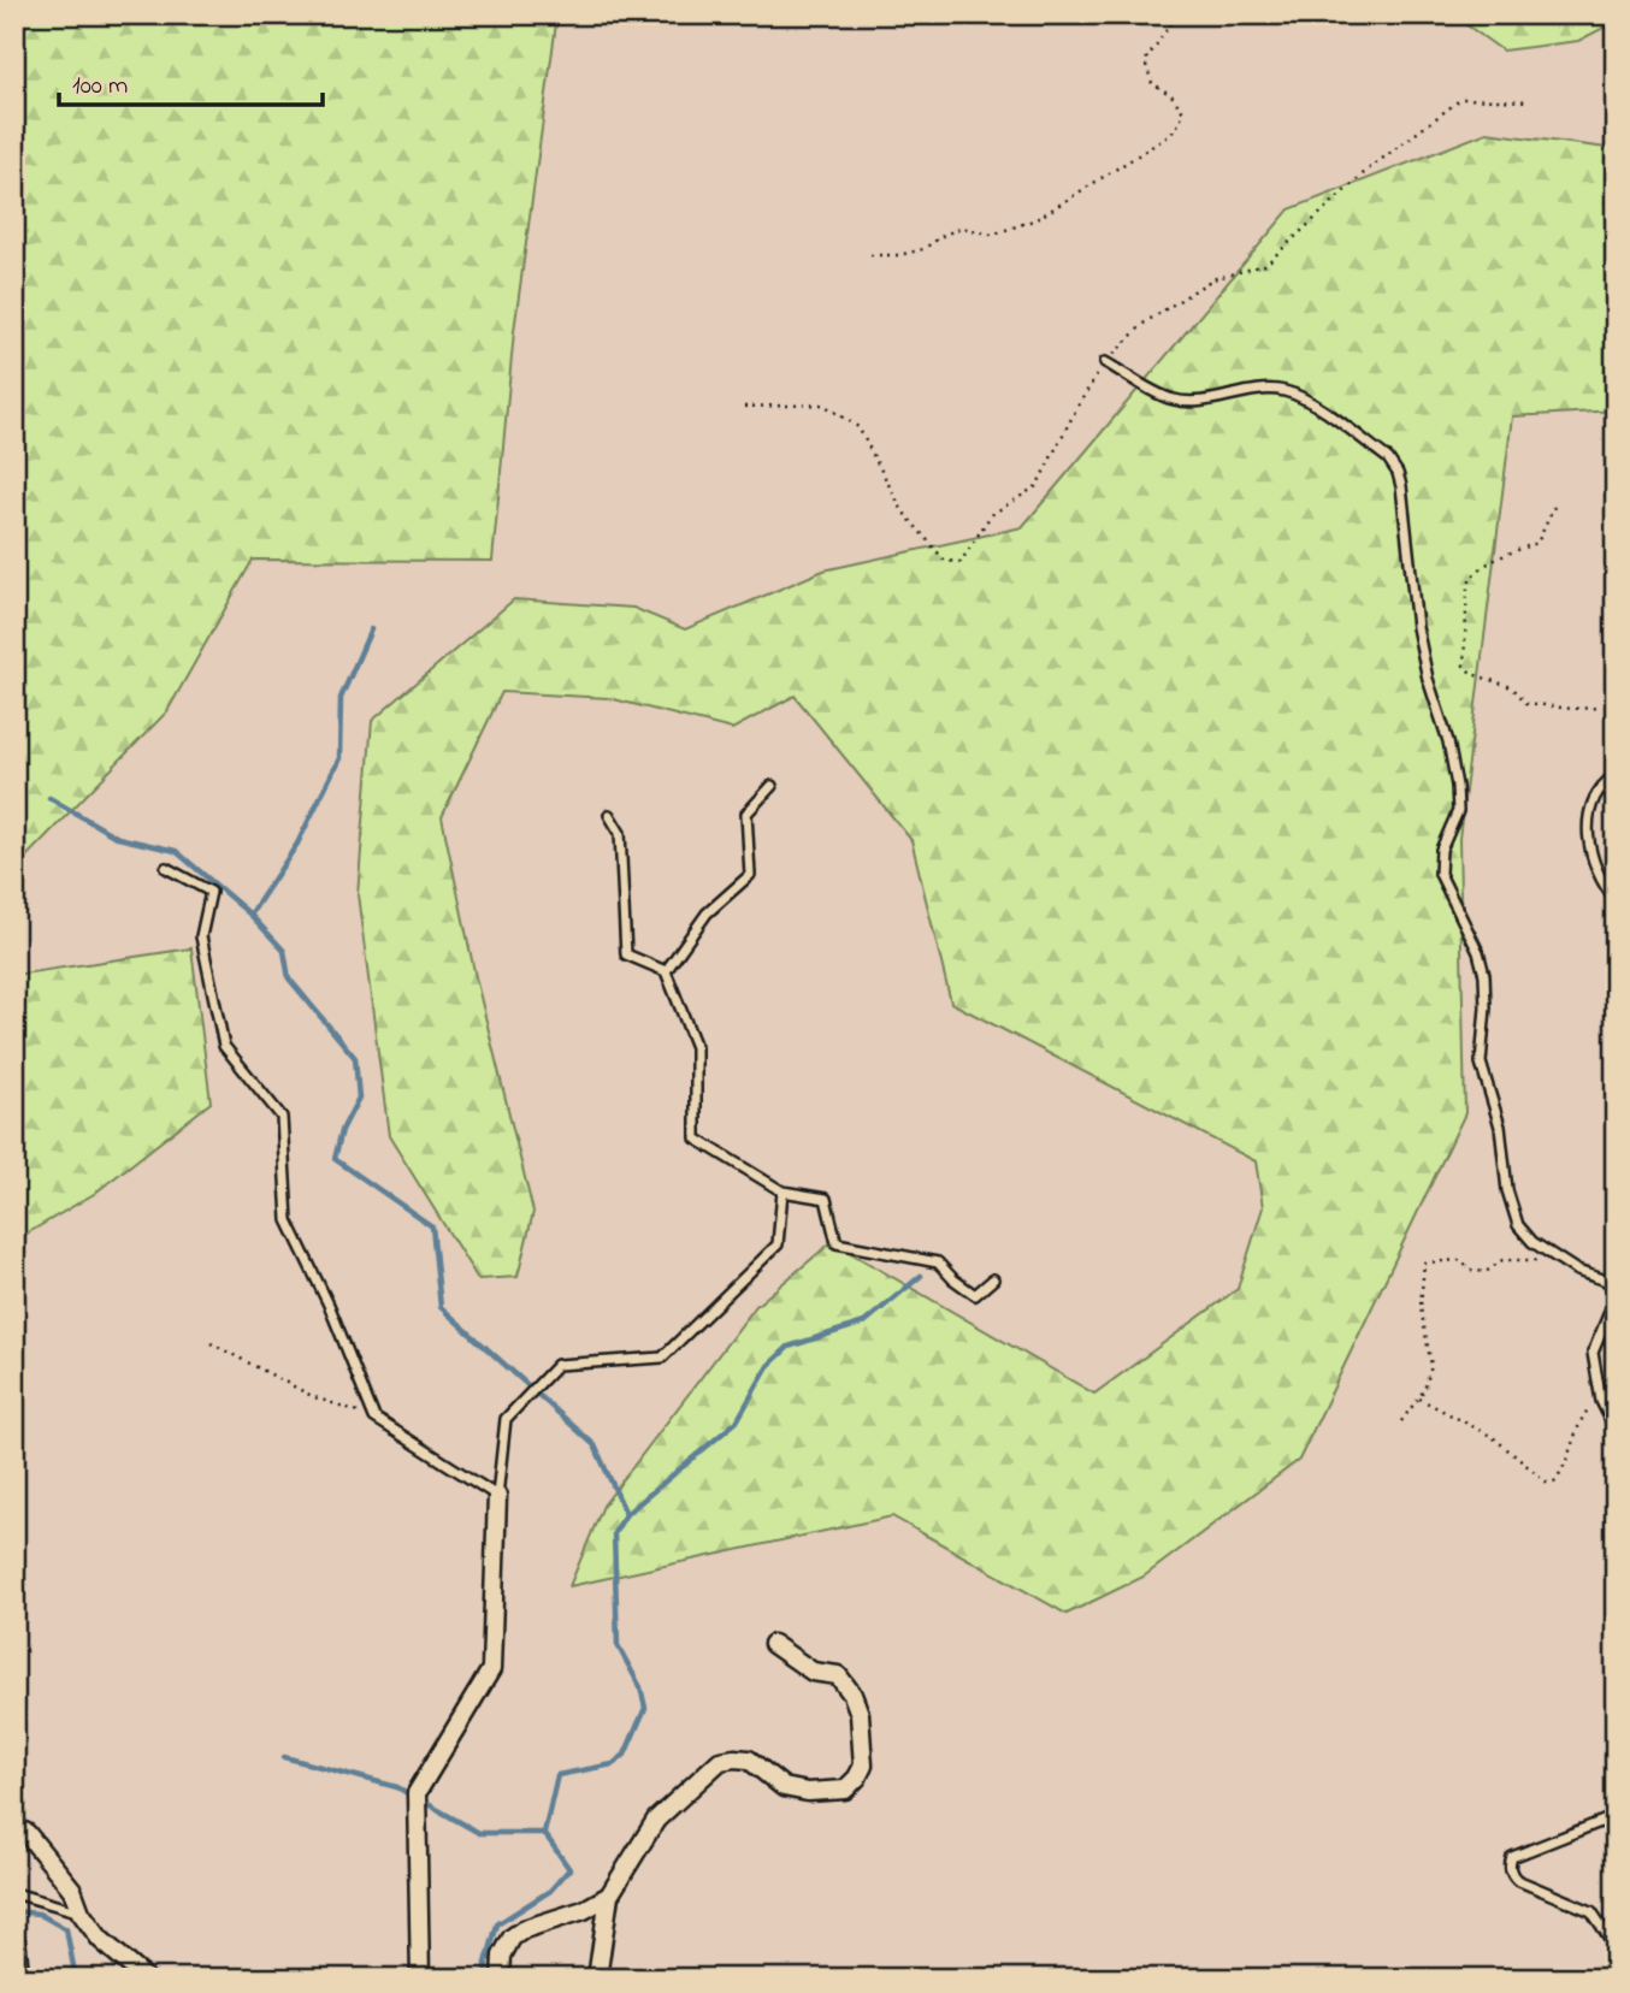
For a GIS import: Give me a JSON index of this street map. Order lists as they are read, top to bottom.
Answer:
{
  "scale_bar": "100 m"
}
